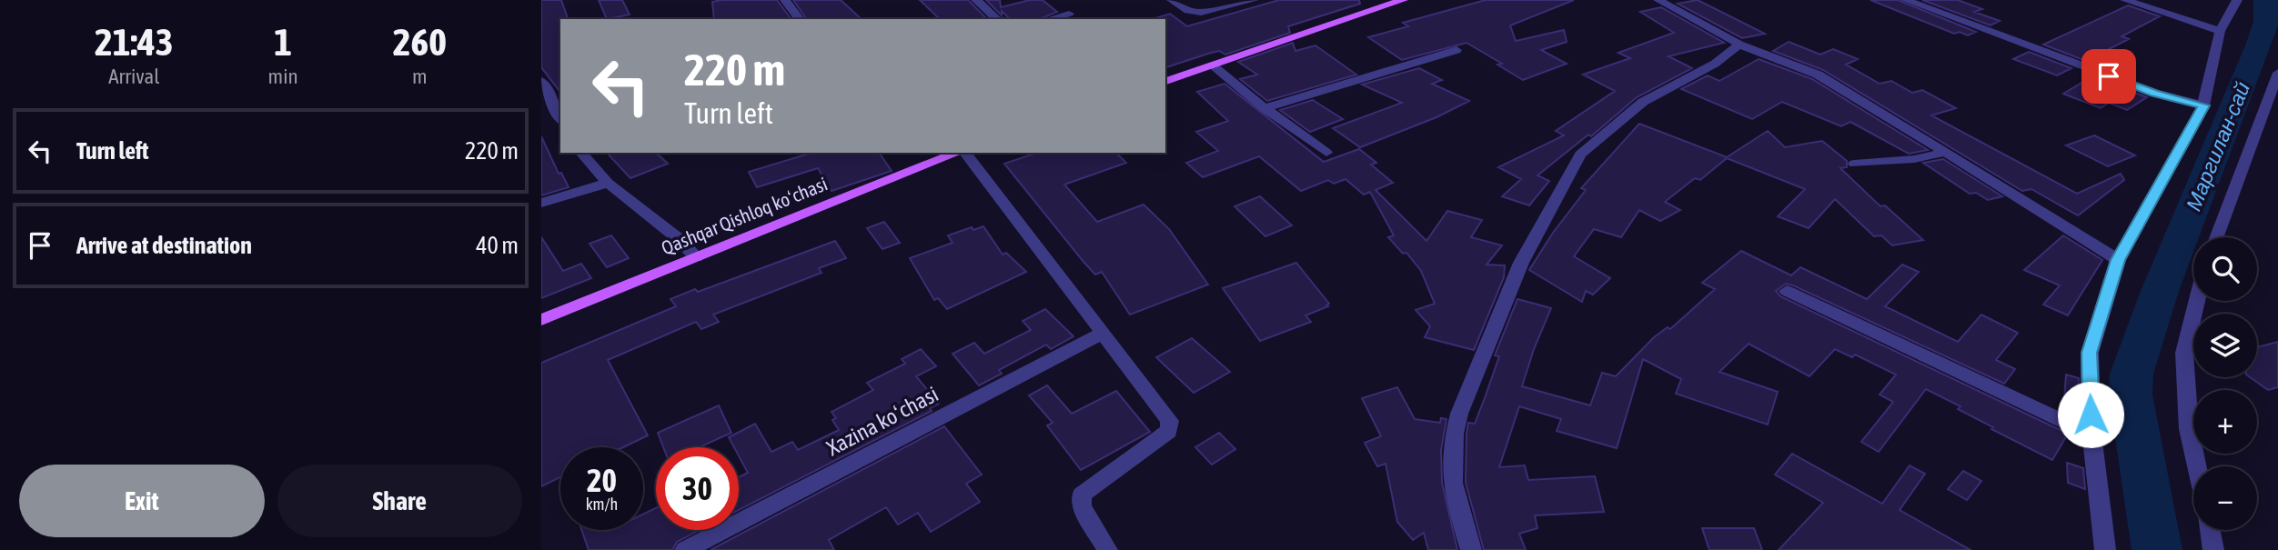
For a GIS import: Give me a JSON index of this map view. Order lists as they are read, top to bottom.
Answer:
{
  "streets": {
    "main road": ["Qashqar Qishloq koʻchasi"],
    "street": ["Xazina koʻchasi"]
  },
  "water": ["Маргилан-сай"],
  "page": {
    "eta": [
      "21:43",
      "Arrival",
      "1",
      "min",
      "260",
      "m"
    ],
    "turn": ["220 m", "Turn left"],
    "list": [
      {
        "name": "Turn left",
        "value": "220 m"
      },
      {
        "name": "Arrive at destination",
        "value": "40 m"
      }
    ],
    "map_buttons": ["+", "−"],
    "speed": "20 km/h",
    "limit": "30",
    "buttons": ["Exit", "Share"]
  }
}
